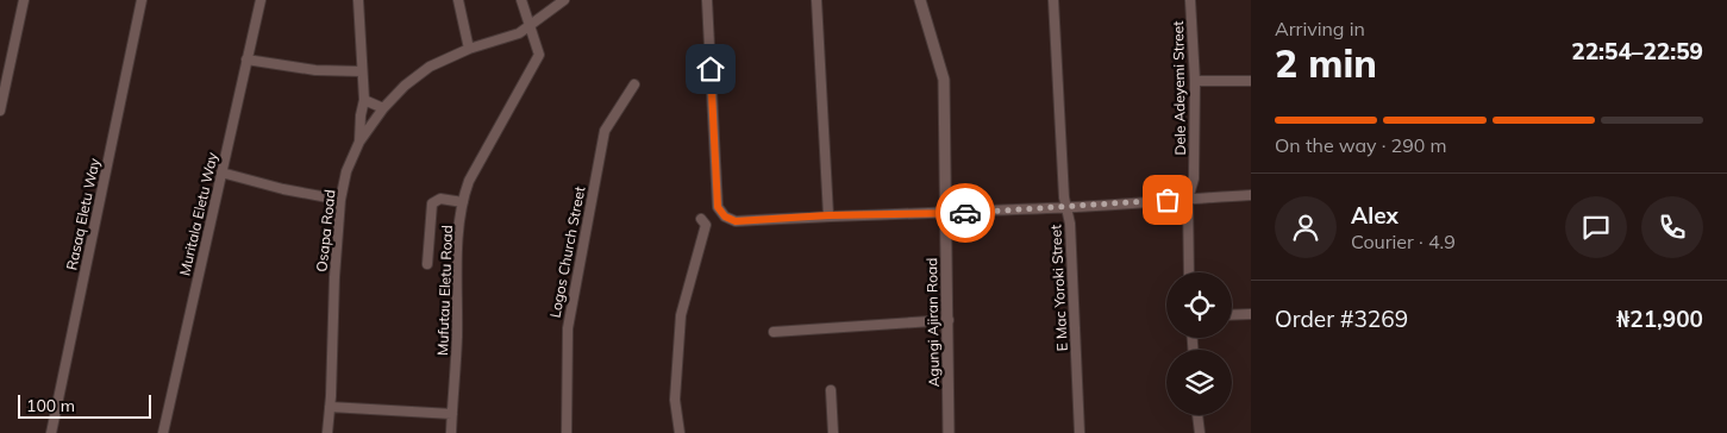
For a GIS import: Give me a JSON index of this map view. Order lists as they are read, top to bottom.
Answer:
{
  "streets": {
    "street": [
      "Dele Adeyemi Street",
      "Rasaq Eletu Way",
      "Muritala Eletu Way",
      "Osapa Road",
      "Logos Church Street",
      "E Mac Yoroki Street",
      "Mufutau Eletu Road",
      "Agungi Ajiran Road"
    ]
  },
  "scale_bar": "100 m",
  "page": {
    "heading": ["2 min", "Arriving in", "22:54–22:59"],
    "panel": [
      "Alex",
      "Courier · 4.9",
      "Order #3269",
      "₦21,900"
    ],
    "bar": "On the way · 290 m",
    "scale": "100 m"
  }
}
